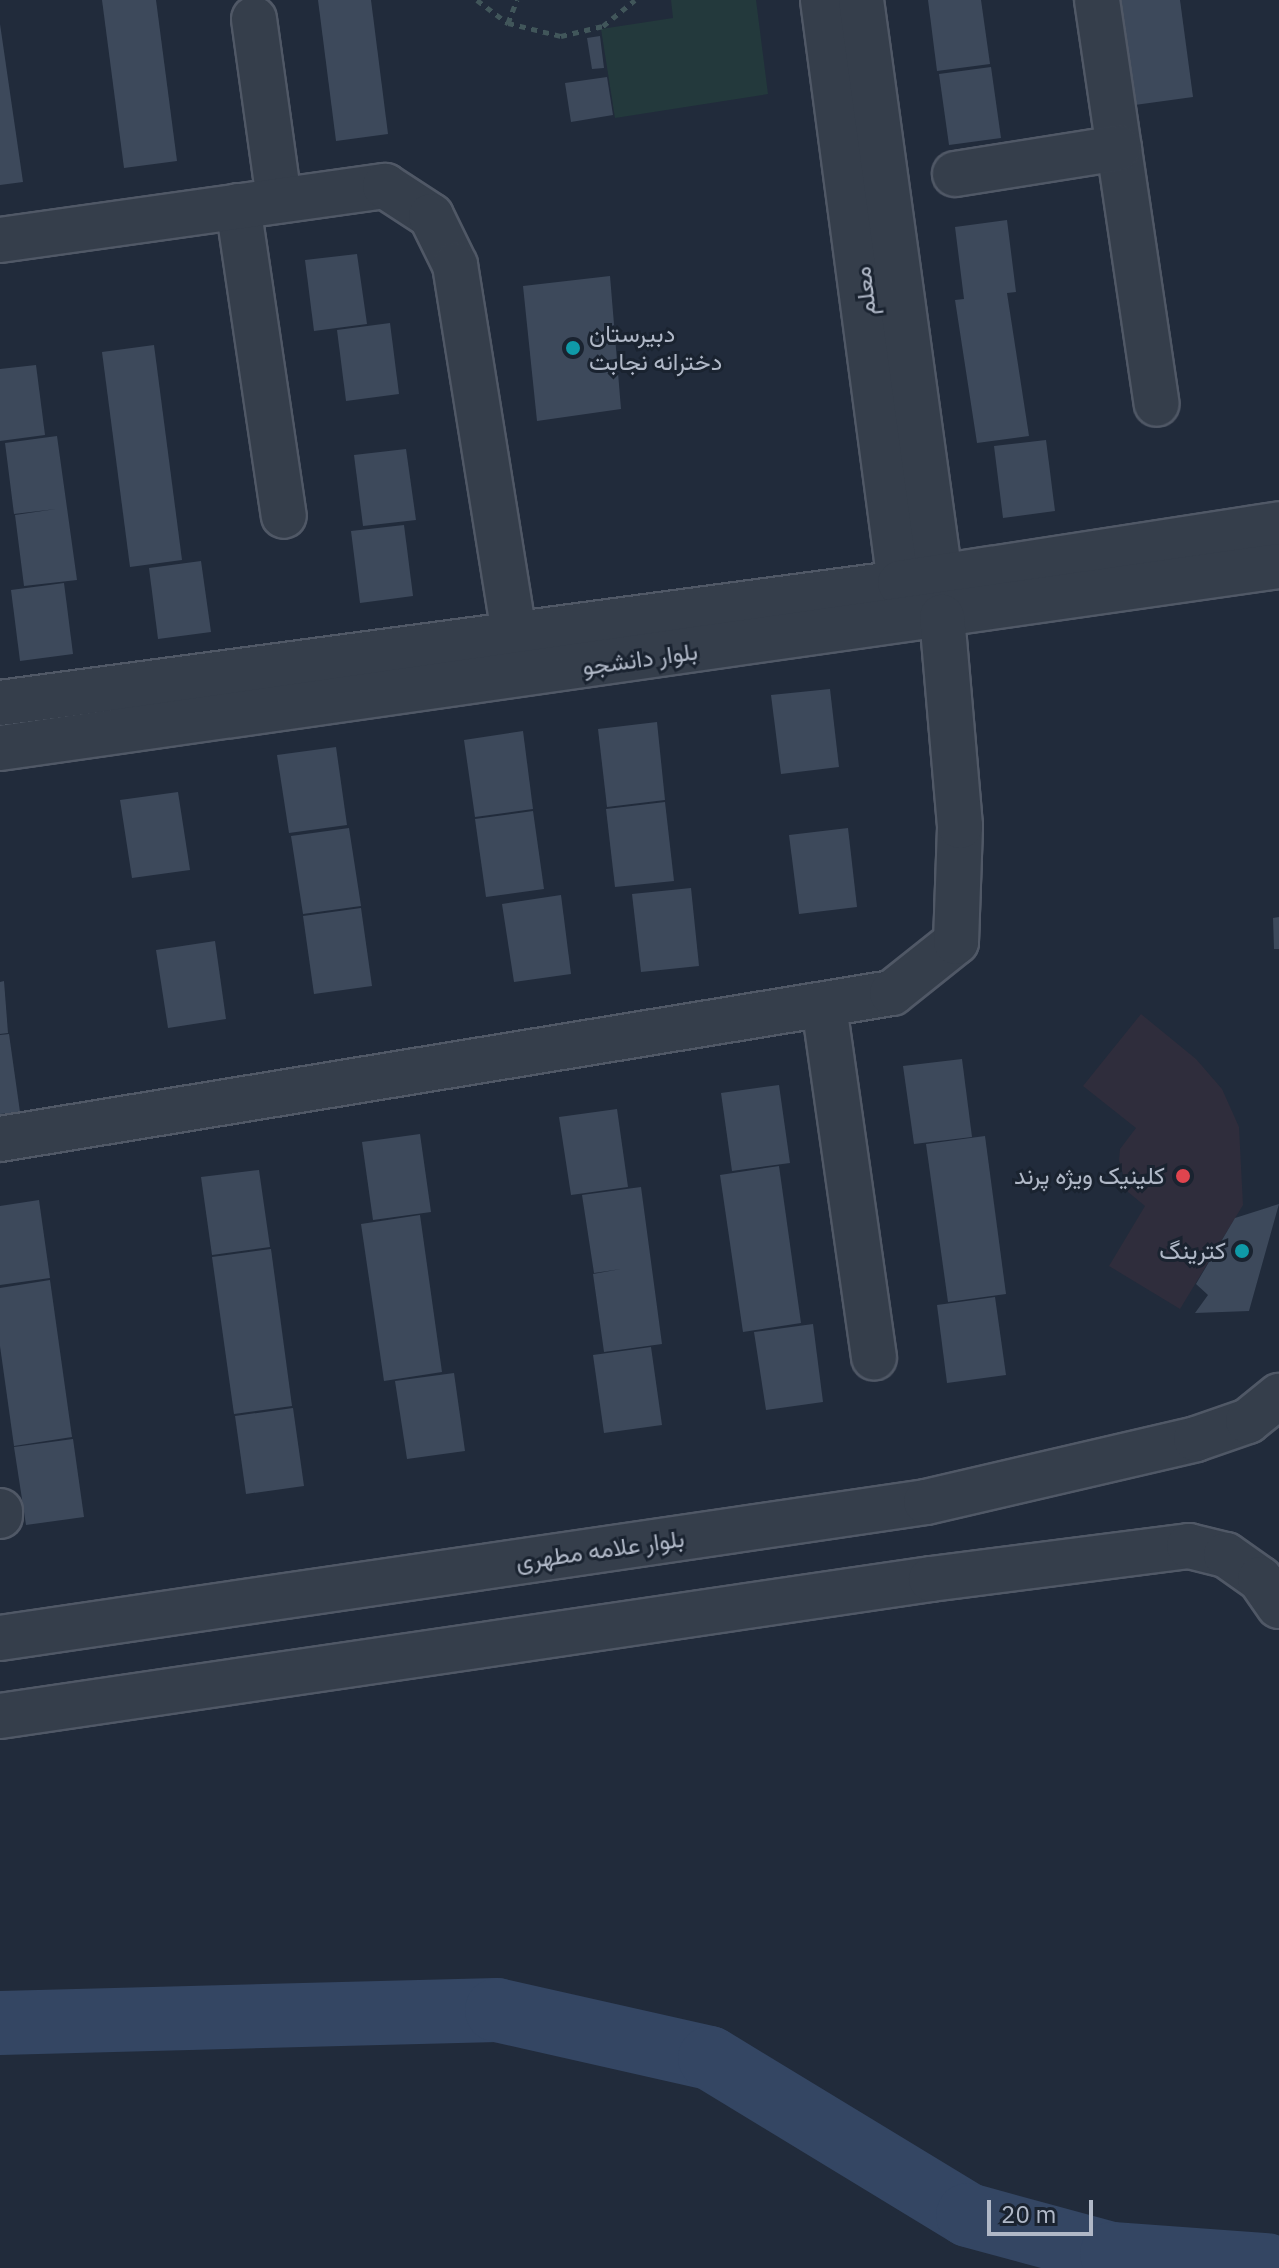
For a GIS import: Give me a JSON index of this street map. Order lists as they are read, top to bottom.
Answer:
{
  "streets": {
    "street": ["معلم", "بلوار دانشجو", "بلوار علامه مطهری"]
  },
  "crossings": [
    ["معلم", "بلوار دانشجو"]
  ],
  "places": ["دبیرستان دخترانه نجابت", "کلینیک ویژه پرند", "کترینگ"],
  "scale_bar": "20 m"
}
